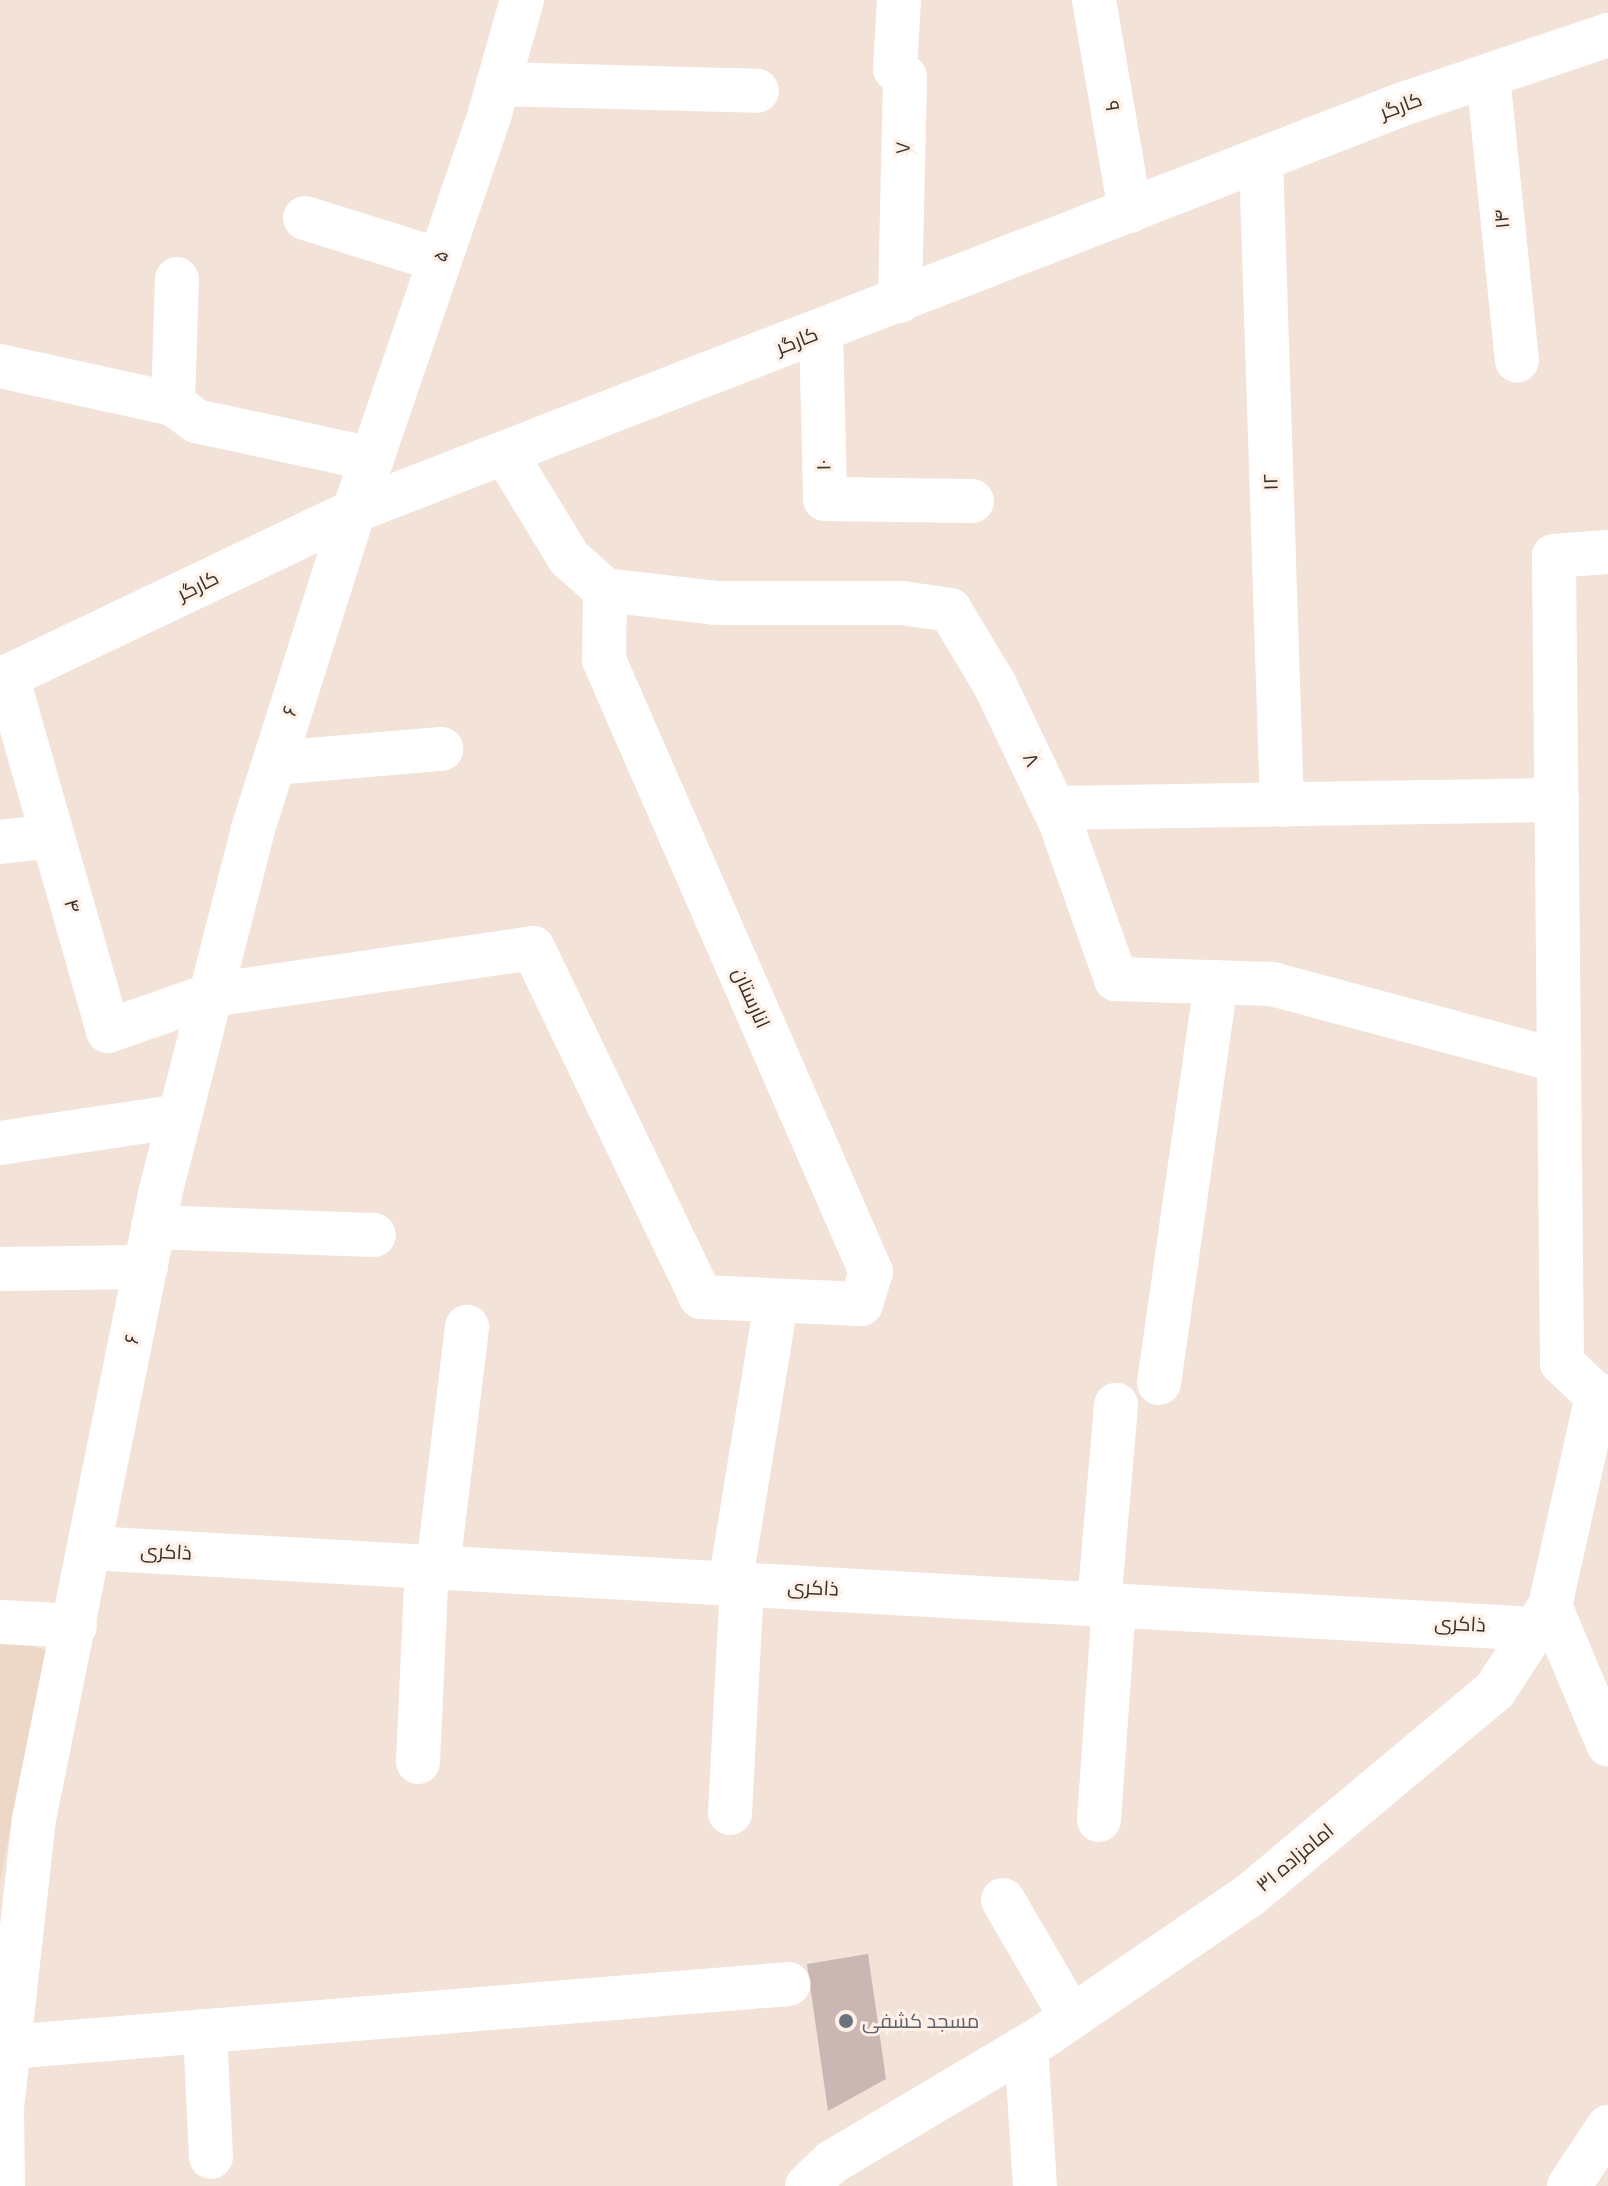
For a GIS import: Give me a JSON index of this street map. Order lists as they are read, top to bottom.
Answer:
{
  "streets": {
    "street": [
      "۹",
      "کارگر",
      "۷",
      "۱۴",
      "۵",
      "۱۰",
      "۱۲",
      "۶",
      "۸",
      "۴",
      "انارستان",
      "ذاکری",
      "امامزاده ۳۱"
    ]
  },
  "crossings": [
    ["۹", "کارگر"],
    ["کارگر", "۷"],
    ["کارگر", "۱۴"],
    ["کارگر", "۵"],
    ["کارگر", "۱۰"],
    ["کارگر", "۱۲"],
    ["کارگر", "۶"],
    ["کارگر", "۴"],
    ["۵", "۶"],
    ["۶", "۴"],
    ["۶", "ذاکری"],
    ["۸", "انارستان"],
    ["ذاکری", "امامزاده ۳۱"]
  ],
  "places": ["مسجد کشفی"]
}
